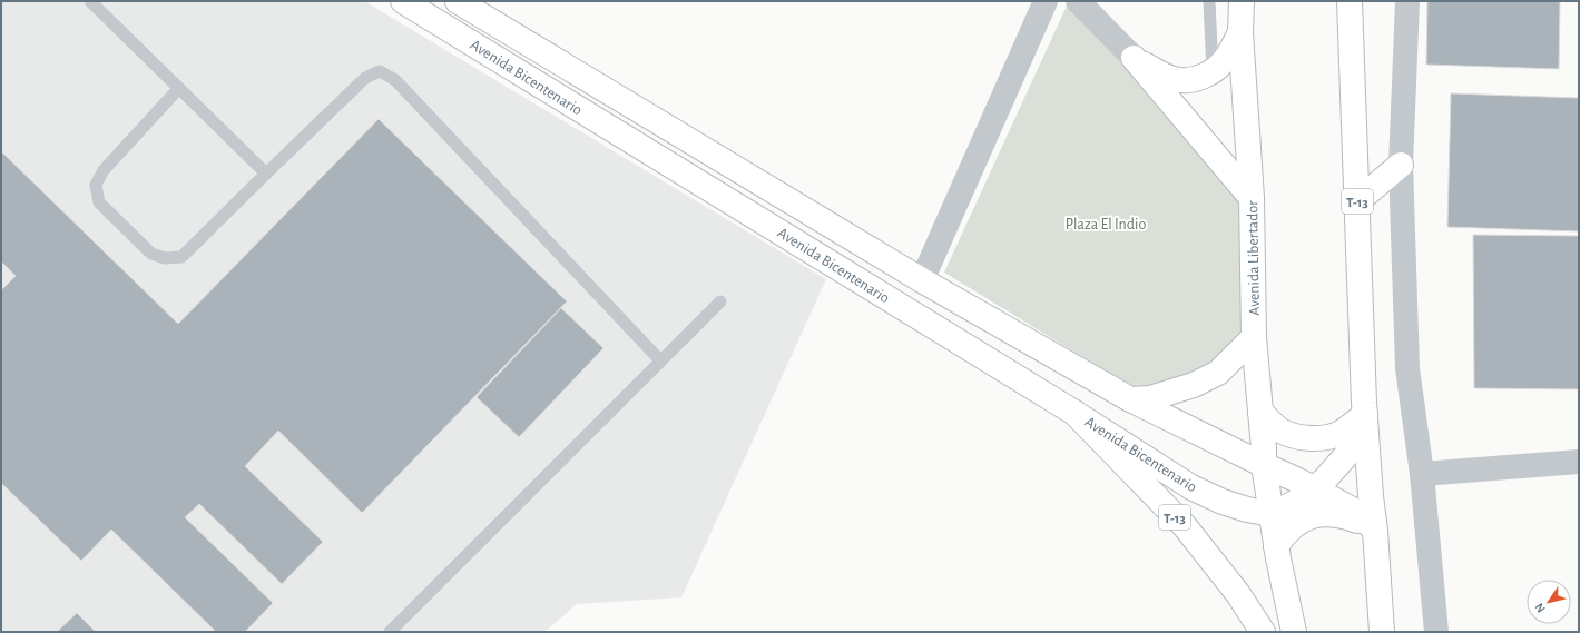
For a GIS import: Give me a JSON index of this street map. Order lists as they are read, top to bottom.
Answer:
{
  "streets": {
    "main road": ["Avenida Bicentenario", "T-13", "Avenida Libertador"]
  },
  "crossings": [
    ["Avenida Bicentenario", "T-13"],
    ["Avenida Bicentenario", "Avenida Libertador"]
  ],
  "parks": ["Plaza El Indio"],
  "north": "bottom left"
}
